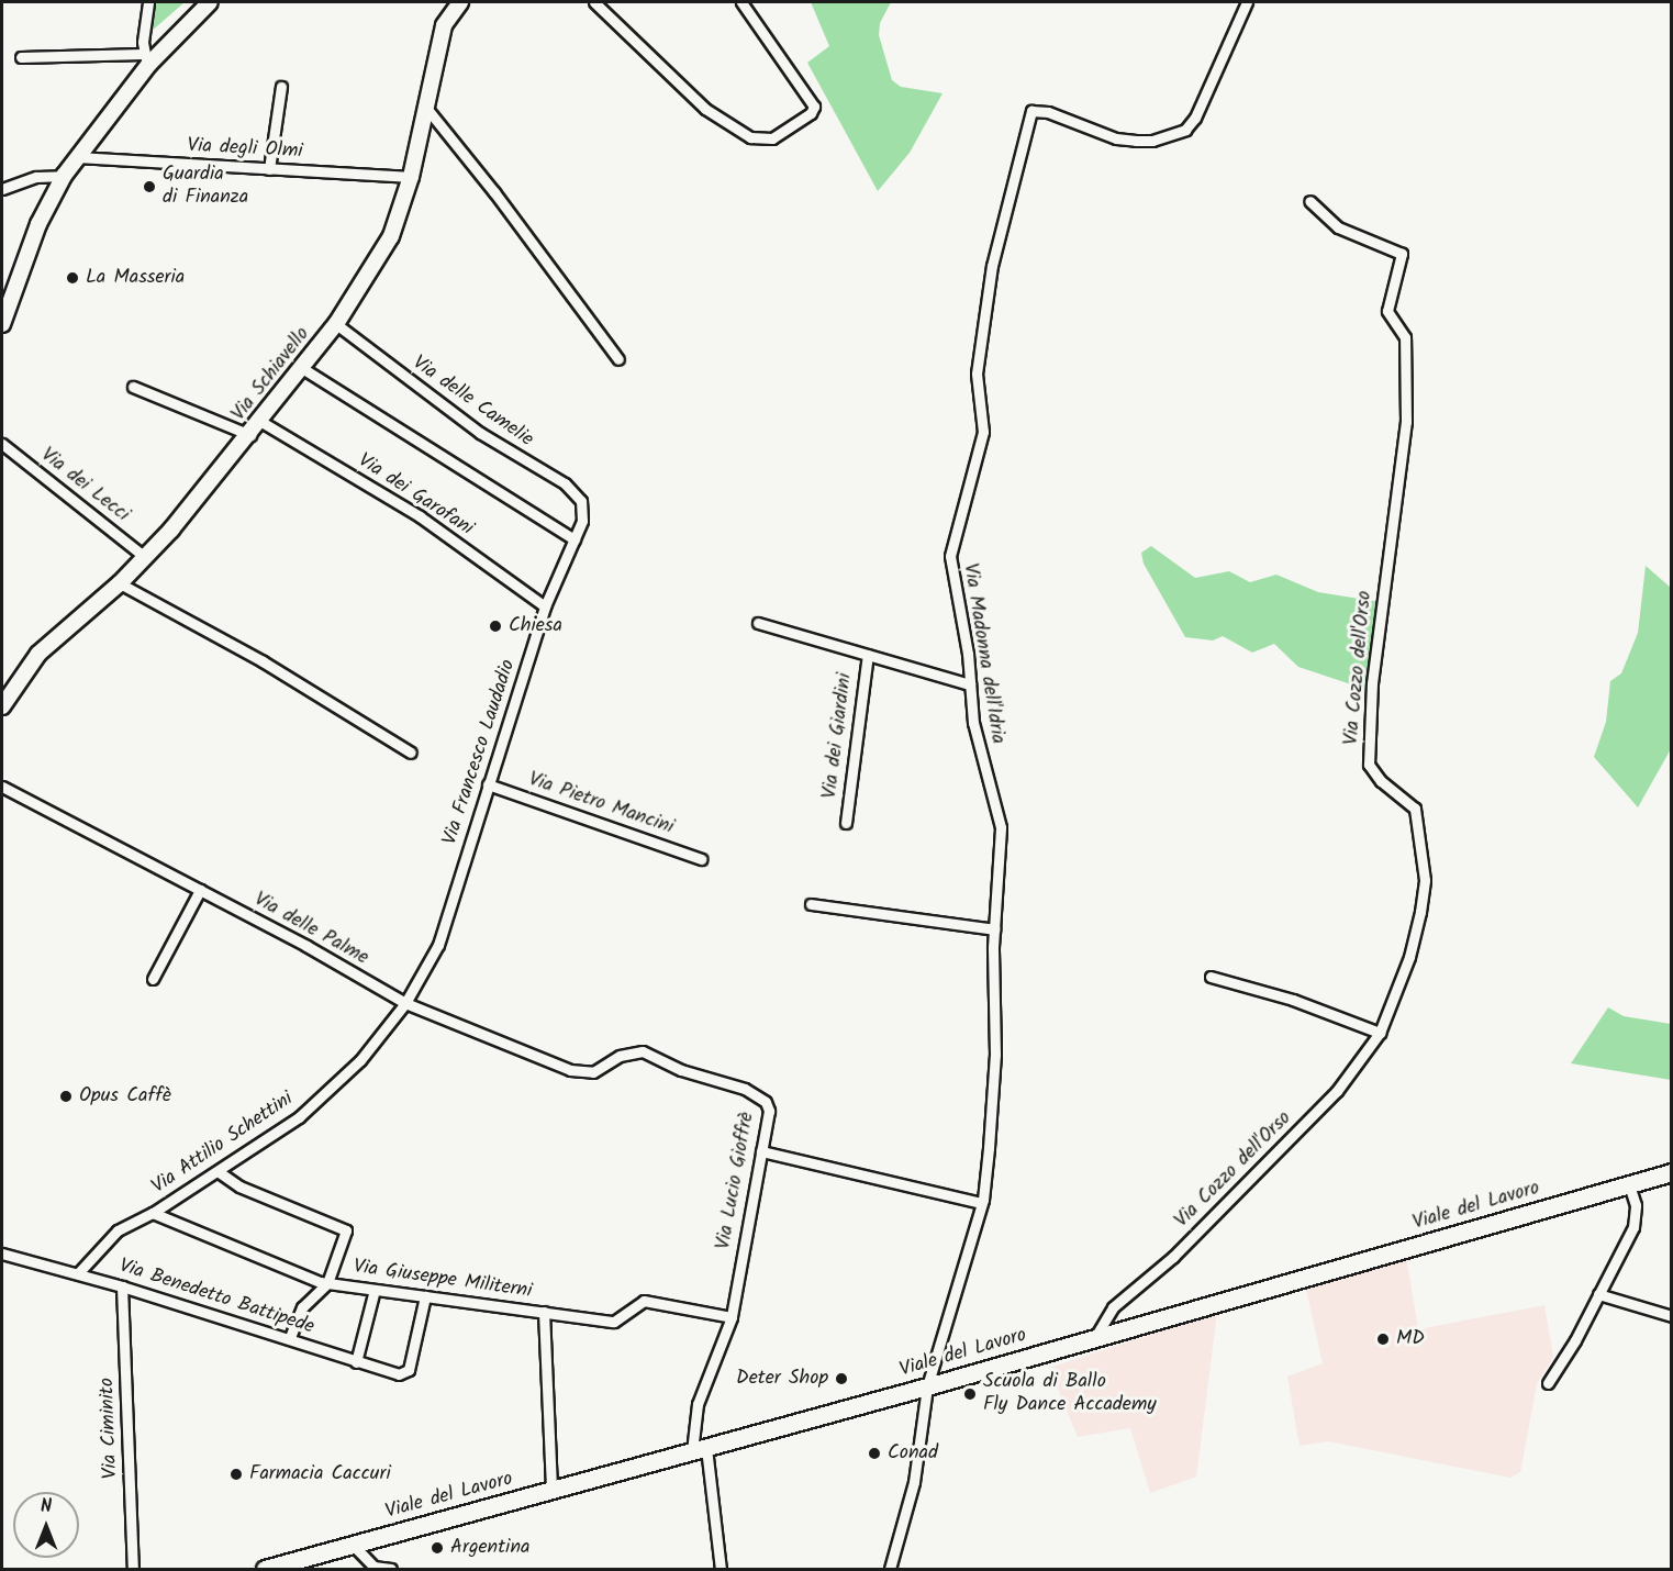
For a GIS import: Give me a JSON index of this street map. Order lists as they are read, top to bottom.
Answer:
{
  "streets": {
    "main road": ["Viale del Lavoro"],
    "street": [
      "Via degli Olmi",
      "Via Schiavello",
      "Via delle Camelie",
      "Via dei Lecci",
      "Via dei Garofani",
      "Via Madonna dell'Idria",
      "Via Cozzo dell'Orso",
      "Via dei Giardini",
      "Via Francesco Laudadio",
      "Via Pietro Mancini",
      "Via delle Palme",
      "Via Attilio Schettini",
      "Via Lucio Gioffrè",
      "Via Giuseppe Militerni",
      "Via Benedetto Battipede",
      "Via Ciminito"
    ]
  },
  "crossings": [
    ["Via degli Olmi", "Via Schiavello"],
    ["Via Schiavello", "Via delle Camelie"],
    ["Via Schiavello", "Via dei Lecci"],
    ["Via Schiavello", "Via dei Garofani"],
    ["Via delle Camelie", "Via Francesco Laudadio"],
    ["Via dei Garofani", "Via Francesco Laudadio"],
    ["Via Madonna dell'Idria", "Viale del Lavoro"],
    ["Via Cozzo dell'Orso", "Viale del Lavoro"],
    ["Via Francesco Laudadio", "Via Pietro Mancini"],
    ["Via Francesco Laudadio", "Via delle Palme"],
    ["Via Francesco Laudadio", "Via Attilio Schettini"],
    ["Via Francesco Laudadio", "Via Lucio Gioffrè"],
    ["Via delle Palme", "Via Attilio Schettini"],
    ["Via delle Palme", "Via Lucio Gioffrè"],
    ["Via Attilio Schettini", "Via Lucio Gioffrè"],
    ["Via Attilio Schettini", "Via Giuseppe Militerni"],
    ["Via Attilio Schettini", "Via Benedetto Battipede"],
    ["Via Lucio Gioffrè", "Viale del Lavoro"],
    ["Via Lucio Gioffrè", "Via Giuseppe Militerni"],
    ["Via Giuseppe Militerni", "Via Benedetto Battipede"],
    ["Via Benedetto Battipede", "Via Ciminito"]
  ],
  "places": [
    "Guardia di Finanza",
    "La Masseria",
    "Chiesa",
    "Opus Caffè",
    "MD",
    "Deter Shop",
    "Scuola di Ballo Fly Dance Accademy",
    "Conad",
    "Farmacia Caccuri",
    "Argentina"
  ],
  "north": "top"
}
